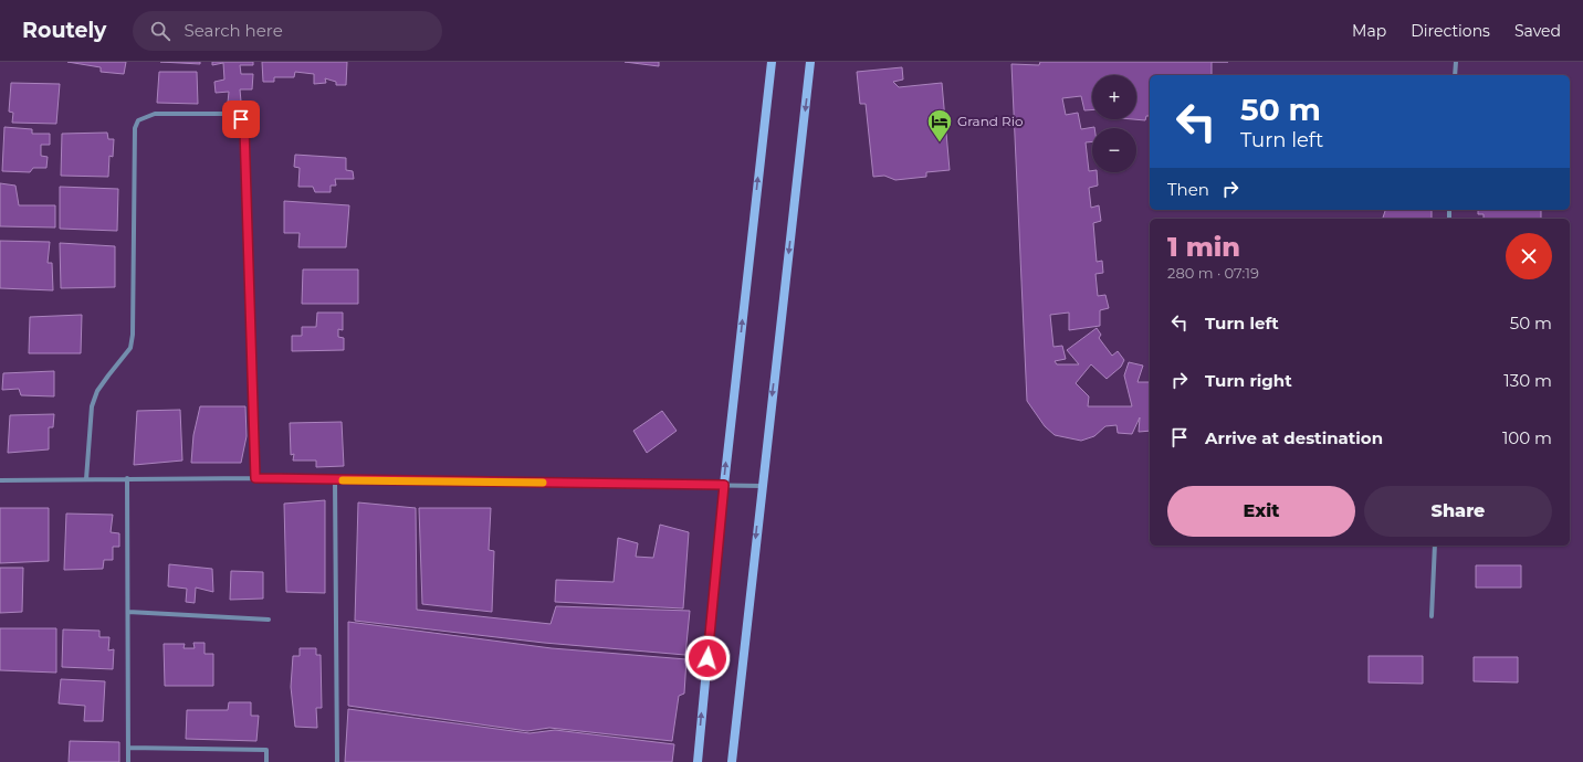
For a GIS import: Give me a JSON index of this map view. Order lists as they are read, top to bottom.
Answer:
{
  "places": {
    "hotel": ["Grand Rio"]
  },
  "page": {
    "header": "Routely",
    "search": "Search here",
    "nav": ["Map", "Directions", "Saved"],
    "map_buttons": ["+", "−"],
    "turn": ["50 m", "Turn left"],
    "then": "Then",
    "heading": ["1 min", "280 m · 07:19"],
    "list": [
      {
        "name": "Turn left",
        "value": "50 m"
      },
      {
        "name": "Turn right",
        "value": "130 m"
      },
      {
        "name": "Arrive at destination",
        "value": "100 m"
      }
    ],
    "buttons": ["Exit", "Share"]
  }
}
